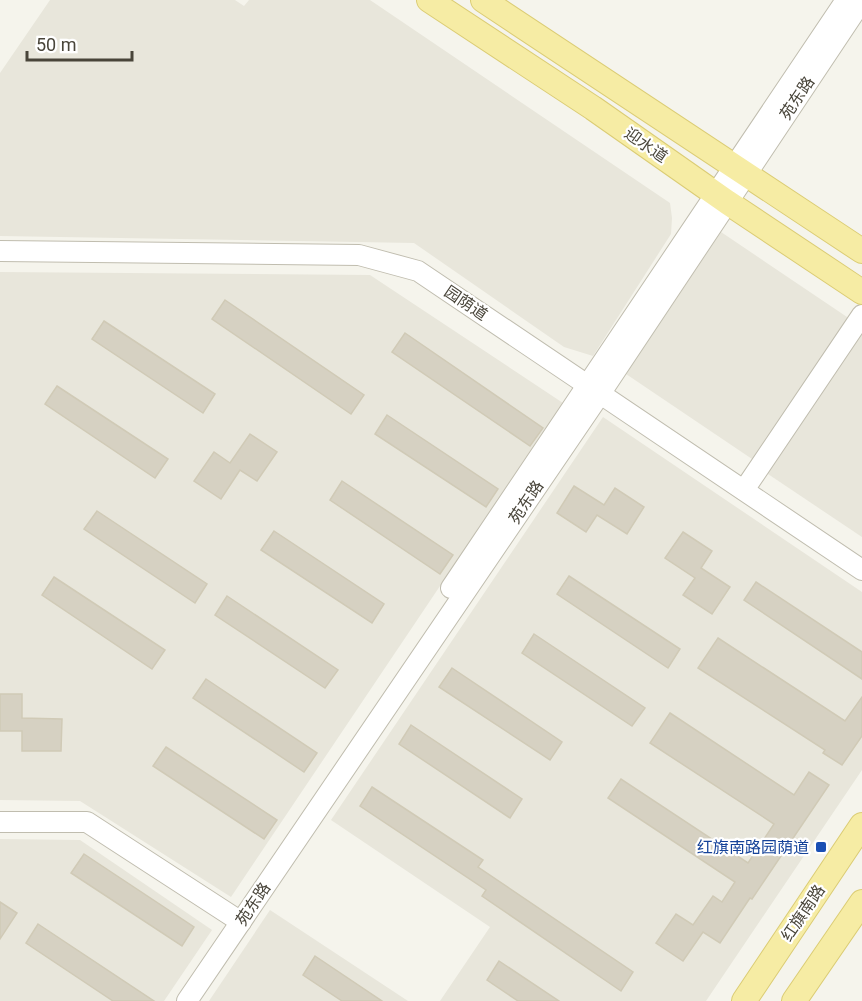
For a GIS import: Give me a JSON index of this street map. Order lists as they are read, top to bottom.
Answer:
{
  "streets": {
    "main road": ["迎水道", "红旗南路"],
    "street": ["苑东路", "园荫道"]
  },
  "crossings": [
    ["苑东路", "迎水道"],
    ["苑东路", "园荫道"]
  ],
  "places": {
    "transit": ["红旗南路园荫道"]
  },
  "scale_bar": "50 m"
}
